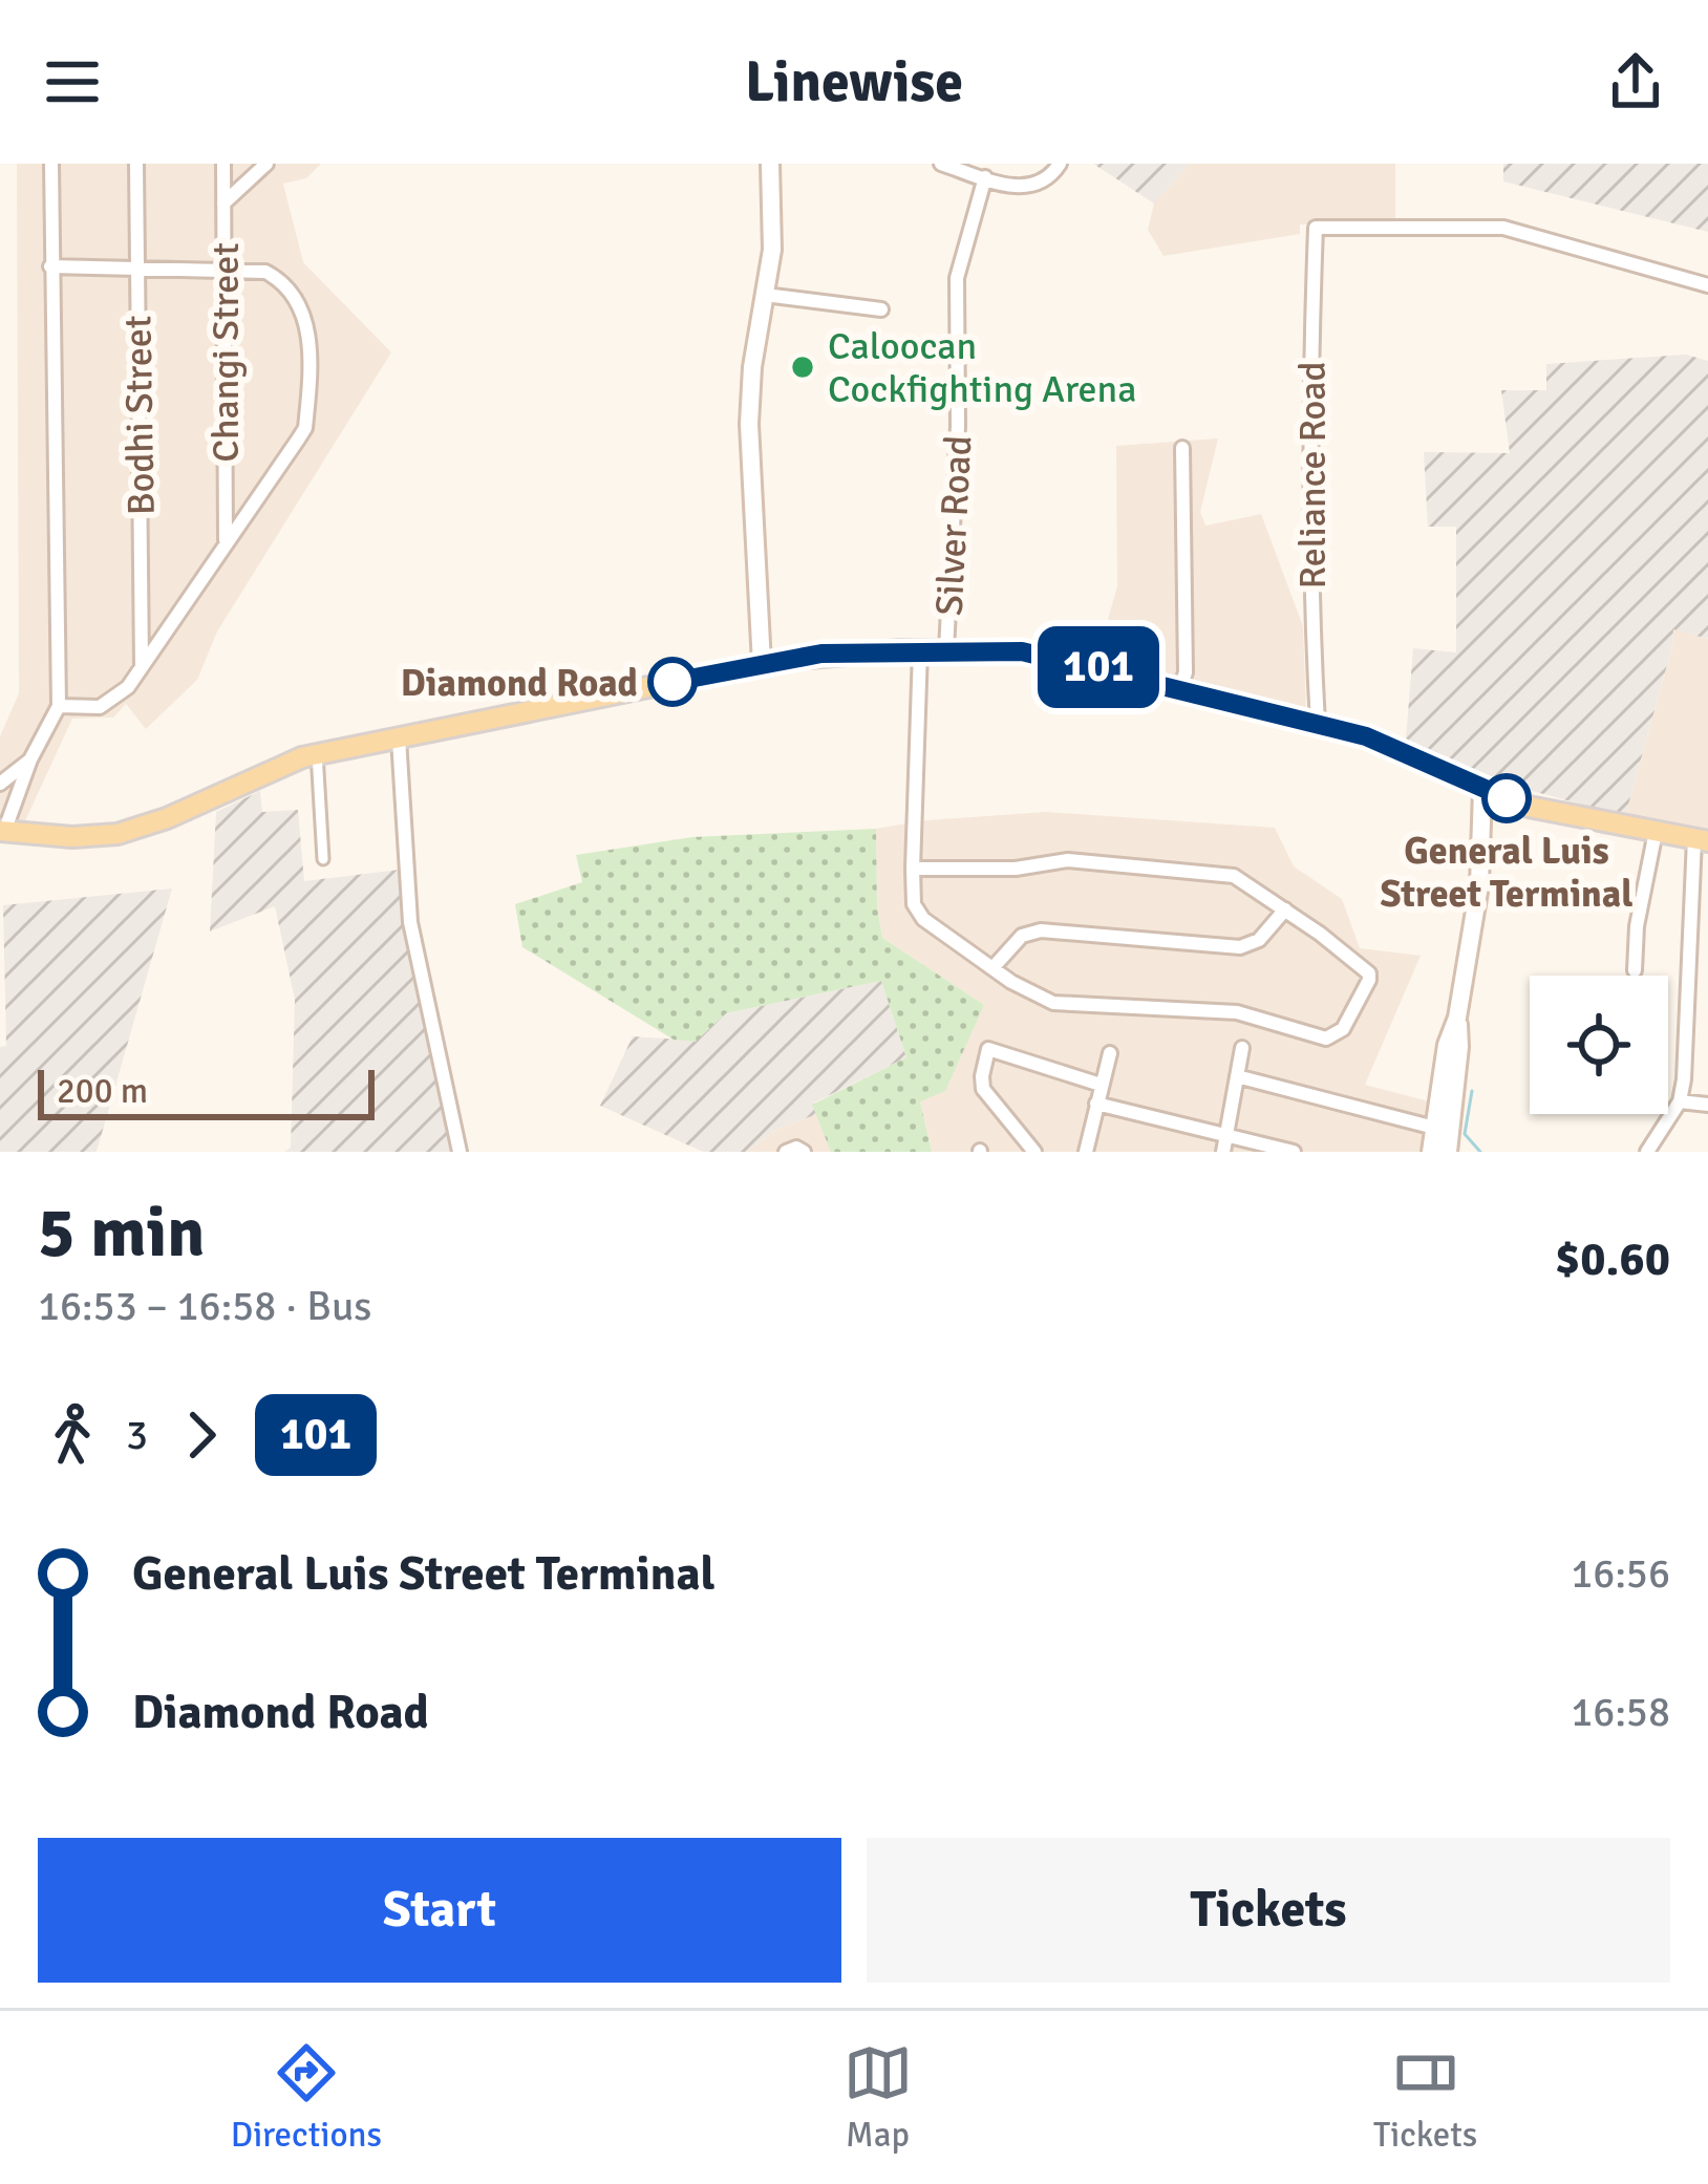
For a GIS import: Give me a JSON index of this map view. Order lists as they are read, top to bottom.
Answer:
{
  "streets": {
    "street": [
      "Changi Street",
      "Bodhi Street",
      "Reliance Road",
      "Silver Road"
    ]
  },
  "places": ["Caloocan Cockfighting Arena", "Diamond Road", "General Luis Street Terminal"],
  "lines": ["bus line 101"],
  "scale_bar": "200 m",
  "page": {
    "header": "Linewise",
    "on_map": "101",
    "scale": "200 m",
    "heading": ["5 min", "16:53 – 16:58 · Bus", "$0.60"],
    "legs": ["3", "101"],
    "list": [
      {
        "name": "General Luis Street Terminal",
        "value": "16:56"
      },
      {
        "name": "Diamond Road",
        "value": "16:58"
      }
    ],
    "buttons": ["Start", "Tickets"],
    "tabs": ["Directions", "Map", "Tickets"]
  }
}
